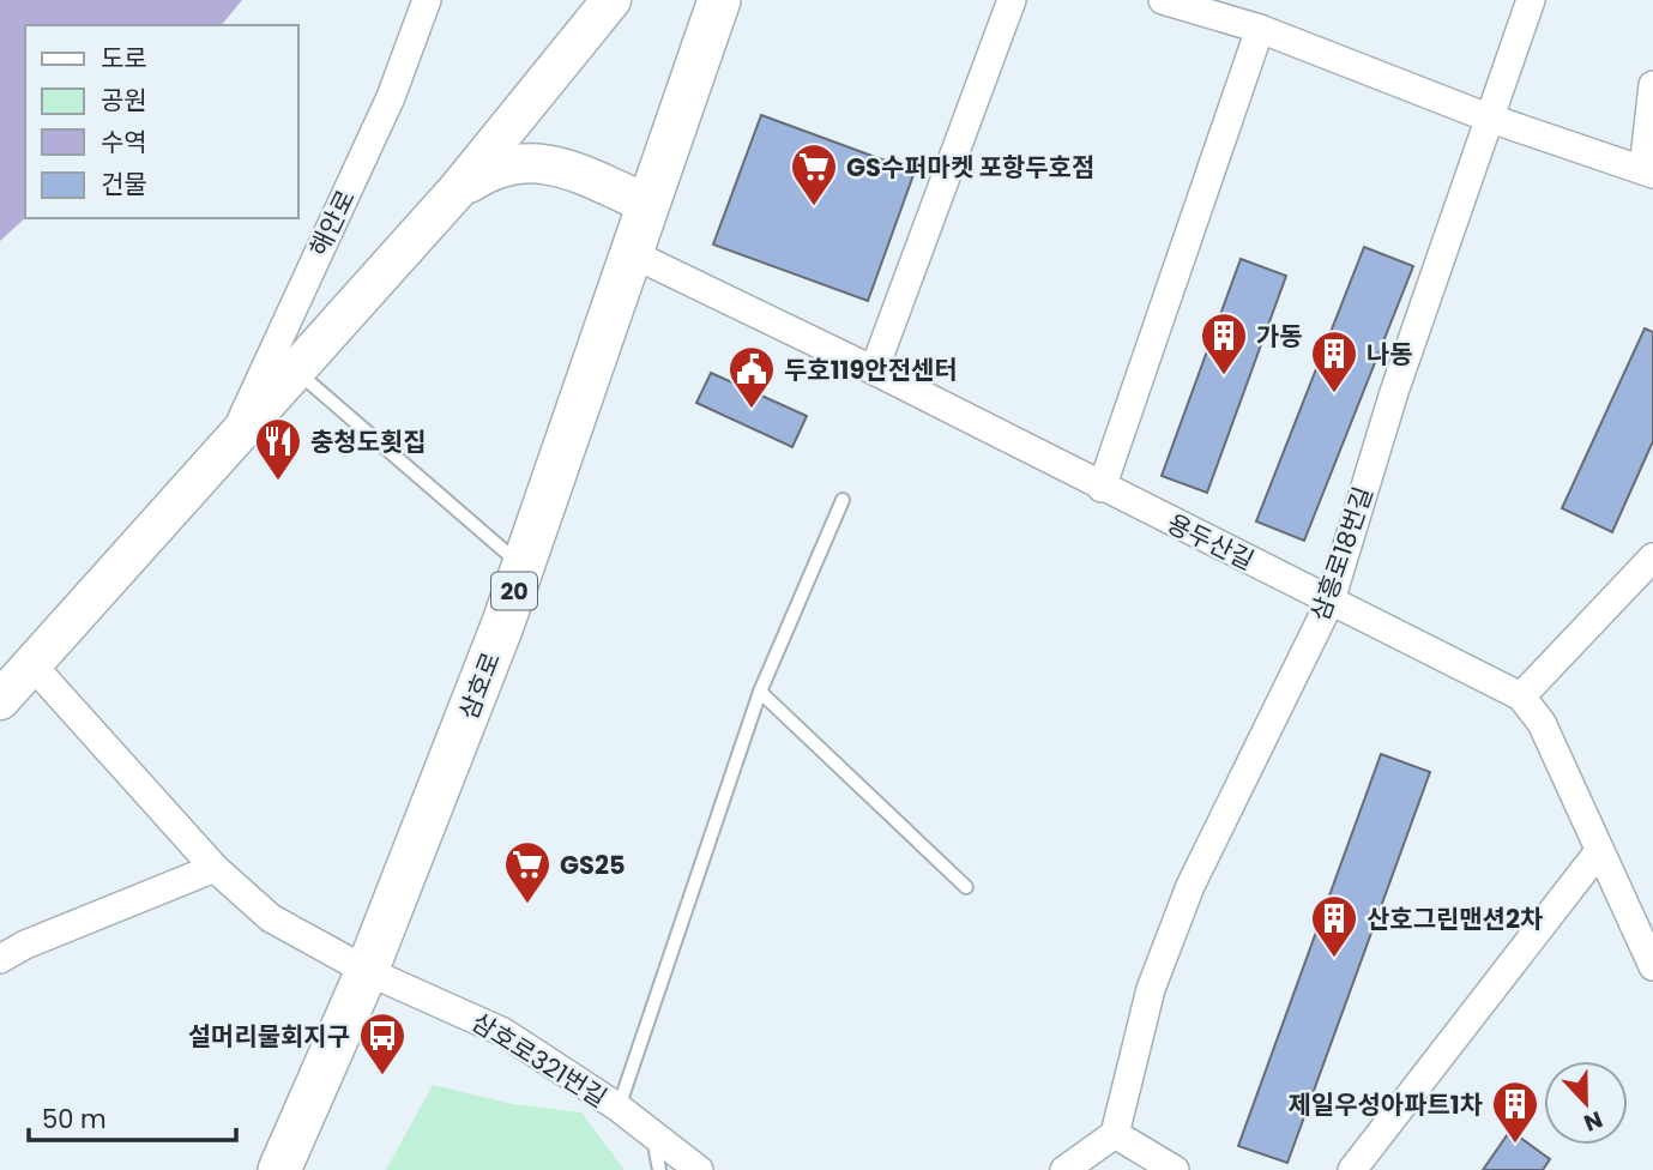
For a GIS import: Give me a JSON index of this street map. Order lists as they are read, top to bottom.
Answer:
{
  "streets": {
    "main road": ["20", "삼호로"],
    "street": [
      "해안로",
      "용두산길",
      "삼흥로18번길",
      "삼호로321번길"
    ]
  },
  "crossings": [
    ["해안로", "삼호로321번길"],
    ["용두산길", "삼흥로18번길"],
    ["용두산길", "삼호로"],
    ["삼호로", "삼호로321번길"]
  ],
  "places": {
    "supermarket": ["GS수퍼마켓 포항두호점", "GS25"],
    "building": [
      "가동",
      "나동",
      "산호그린맨션2차",
      "제일우성아파트1차"
    ],
    "public building": ["두호119안전센터"],
    "restaurant": ["충청도횟집"],
    "bus stop": ["설머리물회지구"]
  },
  "legend": [
    "도로",
    "공원",
    "수역",
    "건물"
  ],
  "scale_bar": "50 m",
  "north": "bottom"
}
